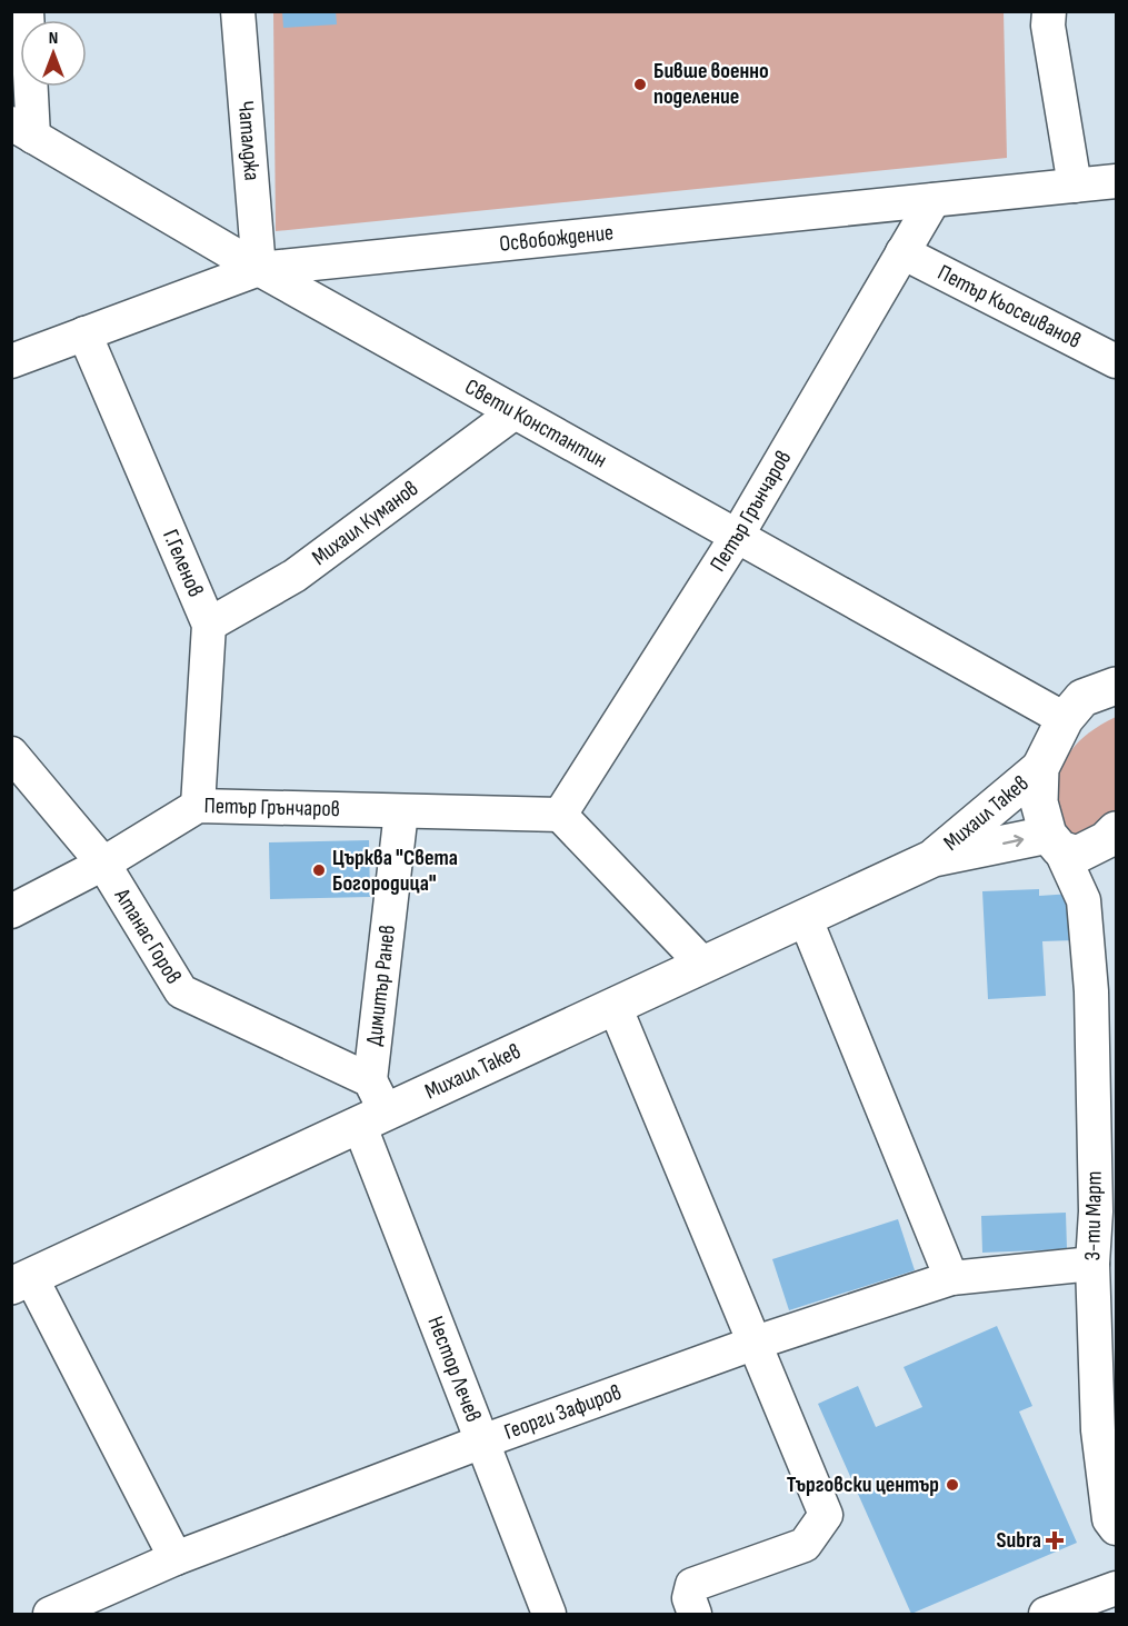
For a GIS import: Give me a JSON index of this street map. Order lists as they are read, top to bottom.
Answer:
{
  "streets": {
    "main road": ["Михаил Такев"],
    "street": [
      "Чаталджа",
      "Освобождение",
      "Петър Кьосеиванов",
      "Свети Константин",
      "Петър Грънчаров",
      "Михаил Куманов",
      "Г.Геленов",
      "Атанас Горов",
      "Димитър Ранев",
      "3-ти Март",
      "Нестор Лечев",
      "Георги Зафиров"
    ]
  },
  "crossings": [
    ["Чаталджа", "Освобождение"],
    ["Чаталджа", "Свети Константин"],
    ["Освобождение", "Свети Константин"],
    ["Освобождение", "Петър Грънчаров"],
    ["Освобождение", "Г.Геленов"],
    ["Петър Кьосеиванов", "Петър Грънчаров"],
    ["Свети Константин", "Петър Грънчаров"],
    ["Свети Константин", "Михаил Куманов"],
    ["Петър Грънчаров", "Г.Геленов"],
    ["Петър Грънчаров", "Атанас Горов"],
    ["Петър Грънчаров", "Димитър Ранев"],
    ["Михаил Куманов", "Г.Геленов"],
    ["Михаил Такев", "Атанас Горов"],
    ["Михаил Такев", "Димитър Ранев"],
    ["Михаил Такев", "Нестор Лечев"],
    ["Атанас Горов", "Димитър Ранев"],
    ["Атанас Горов", "Нестор Лечев"],
    ["Димитър Ранев", "Нестор Лечев"],
    ["3-ти Март", "Георги Зафиров"],
    ["Нестор Лечев", "Георги Зафиров"]
  ],
  "places": {
    "other": ["Бивше военно поделение", "Църква \"Света Богородица\"", "Търговски център"],
    "health": ["Subra"]
  },
  "north": "top"
}
